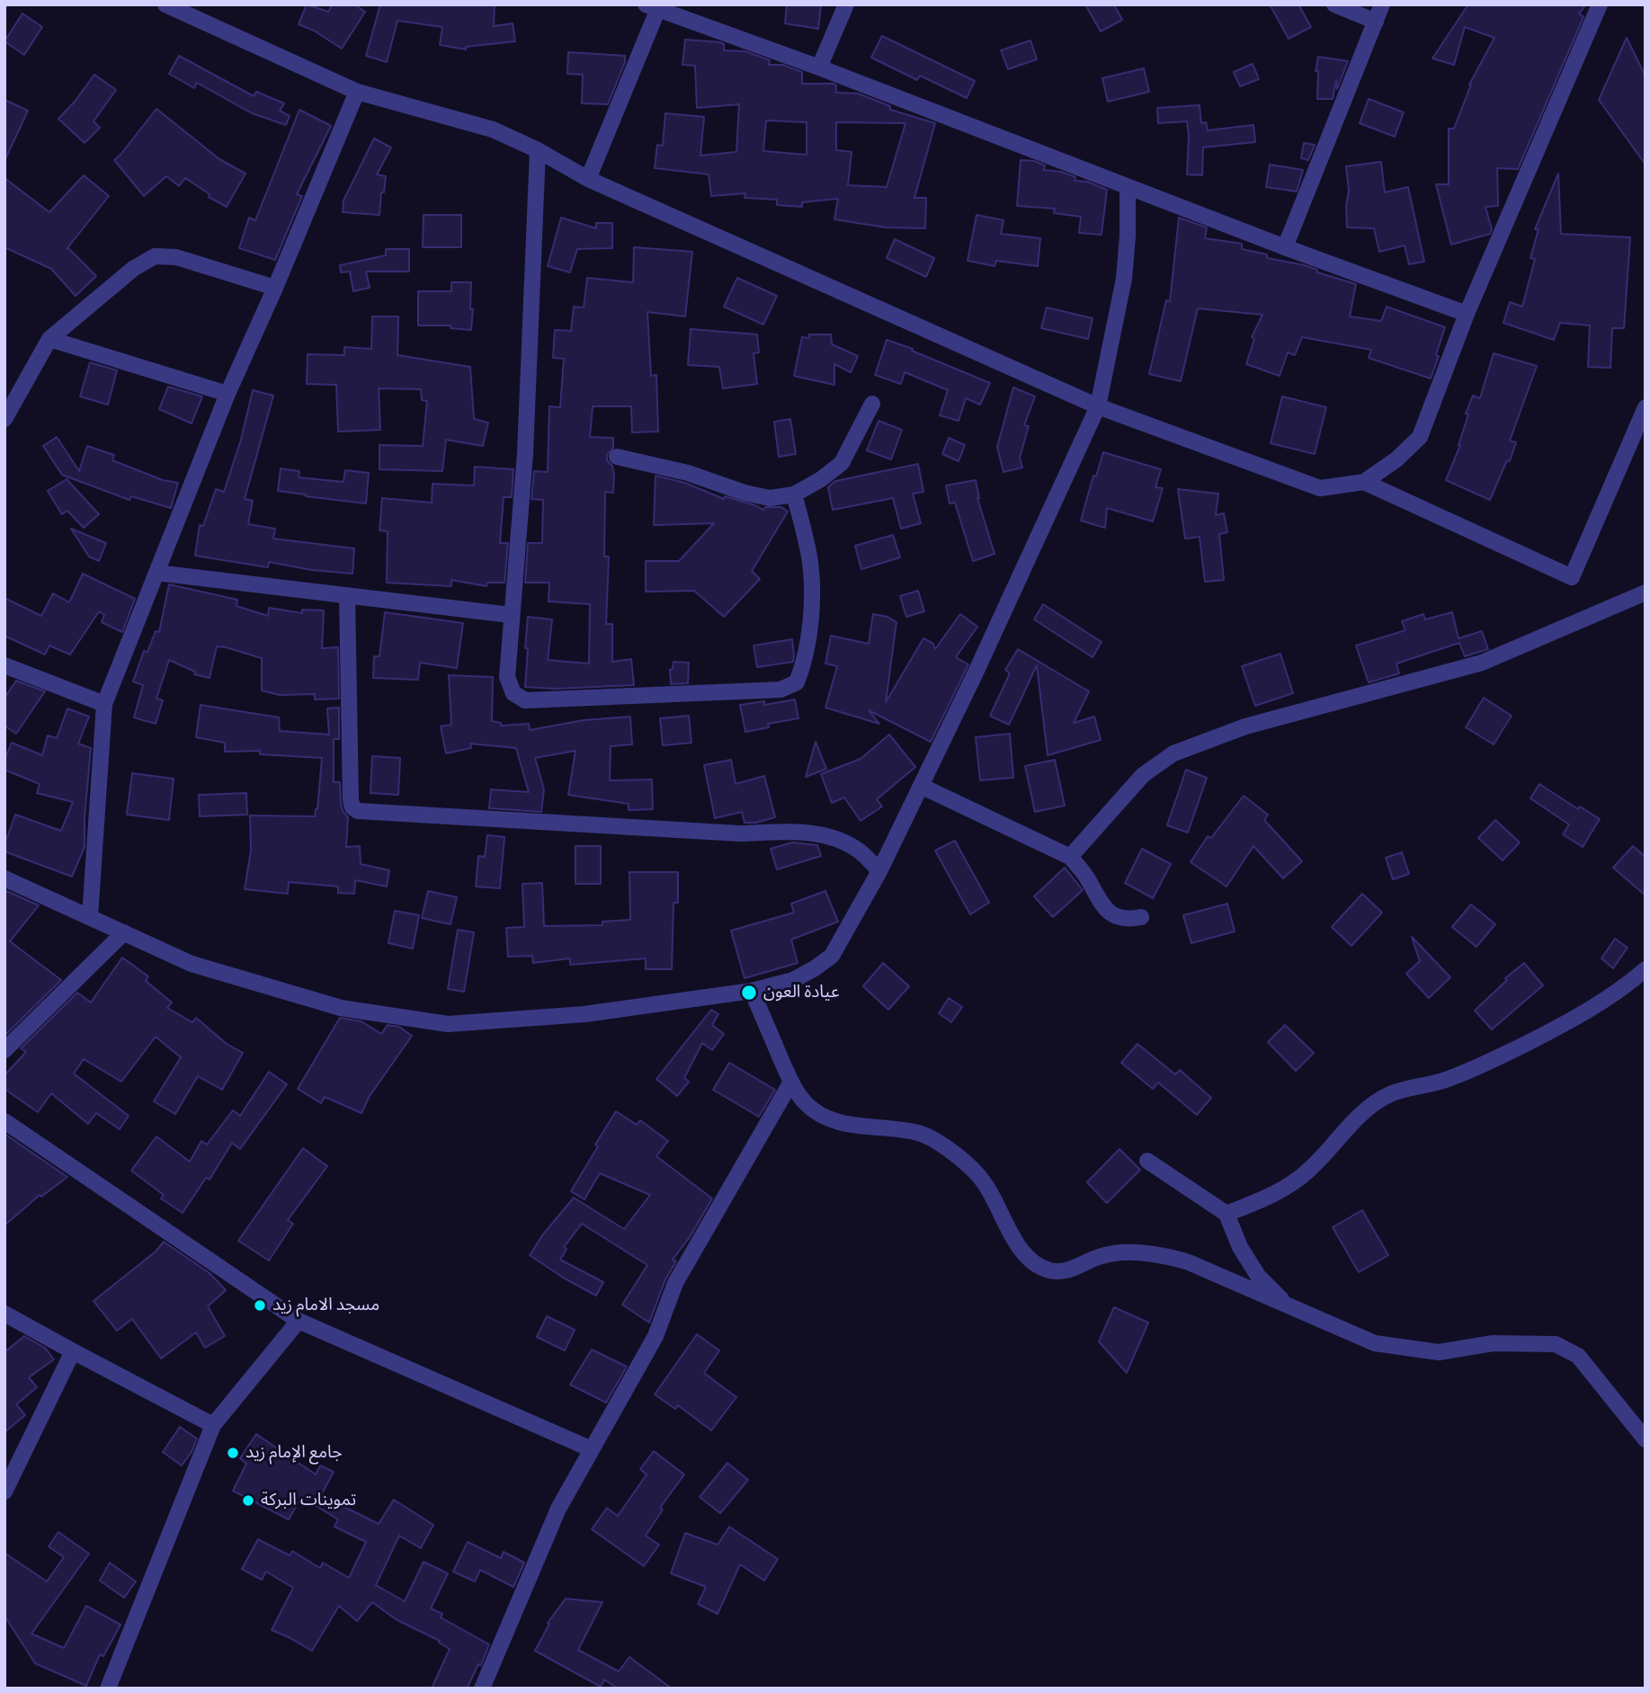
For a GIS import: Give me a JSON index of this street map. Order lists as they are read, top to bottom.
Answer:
{
  "places": [
    "عيادة العون",
    "مسجد الامام زيد",
    "جامع الإمام زيد",
    "تموينات البركة"
  ]
}
